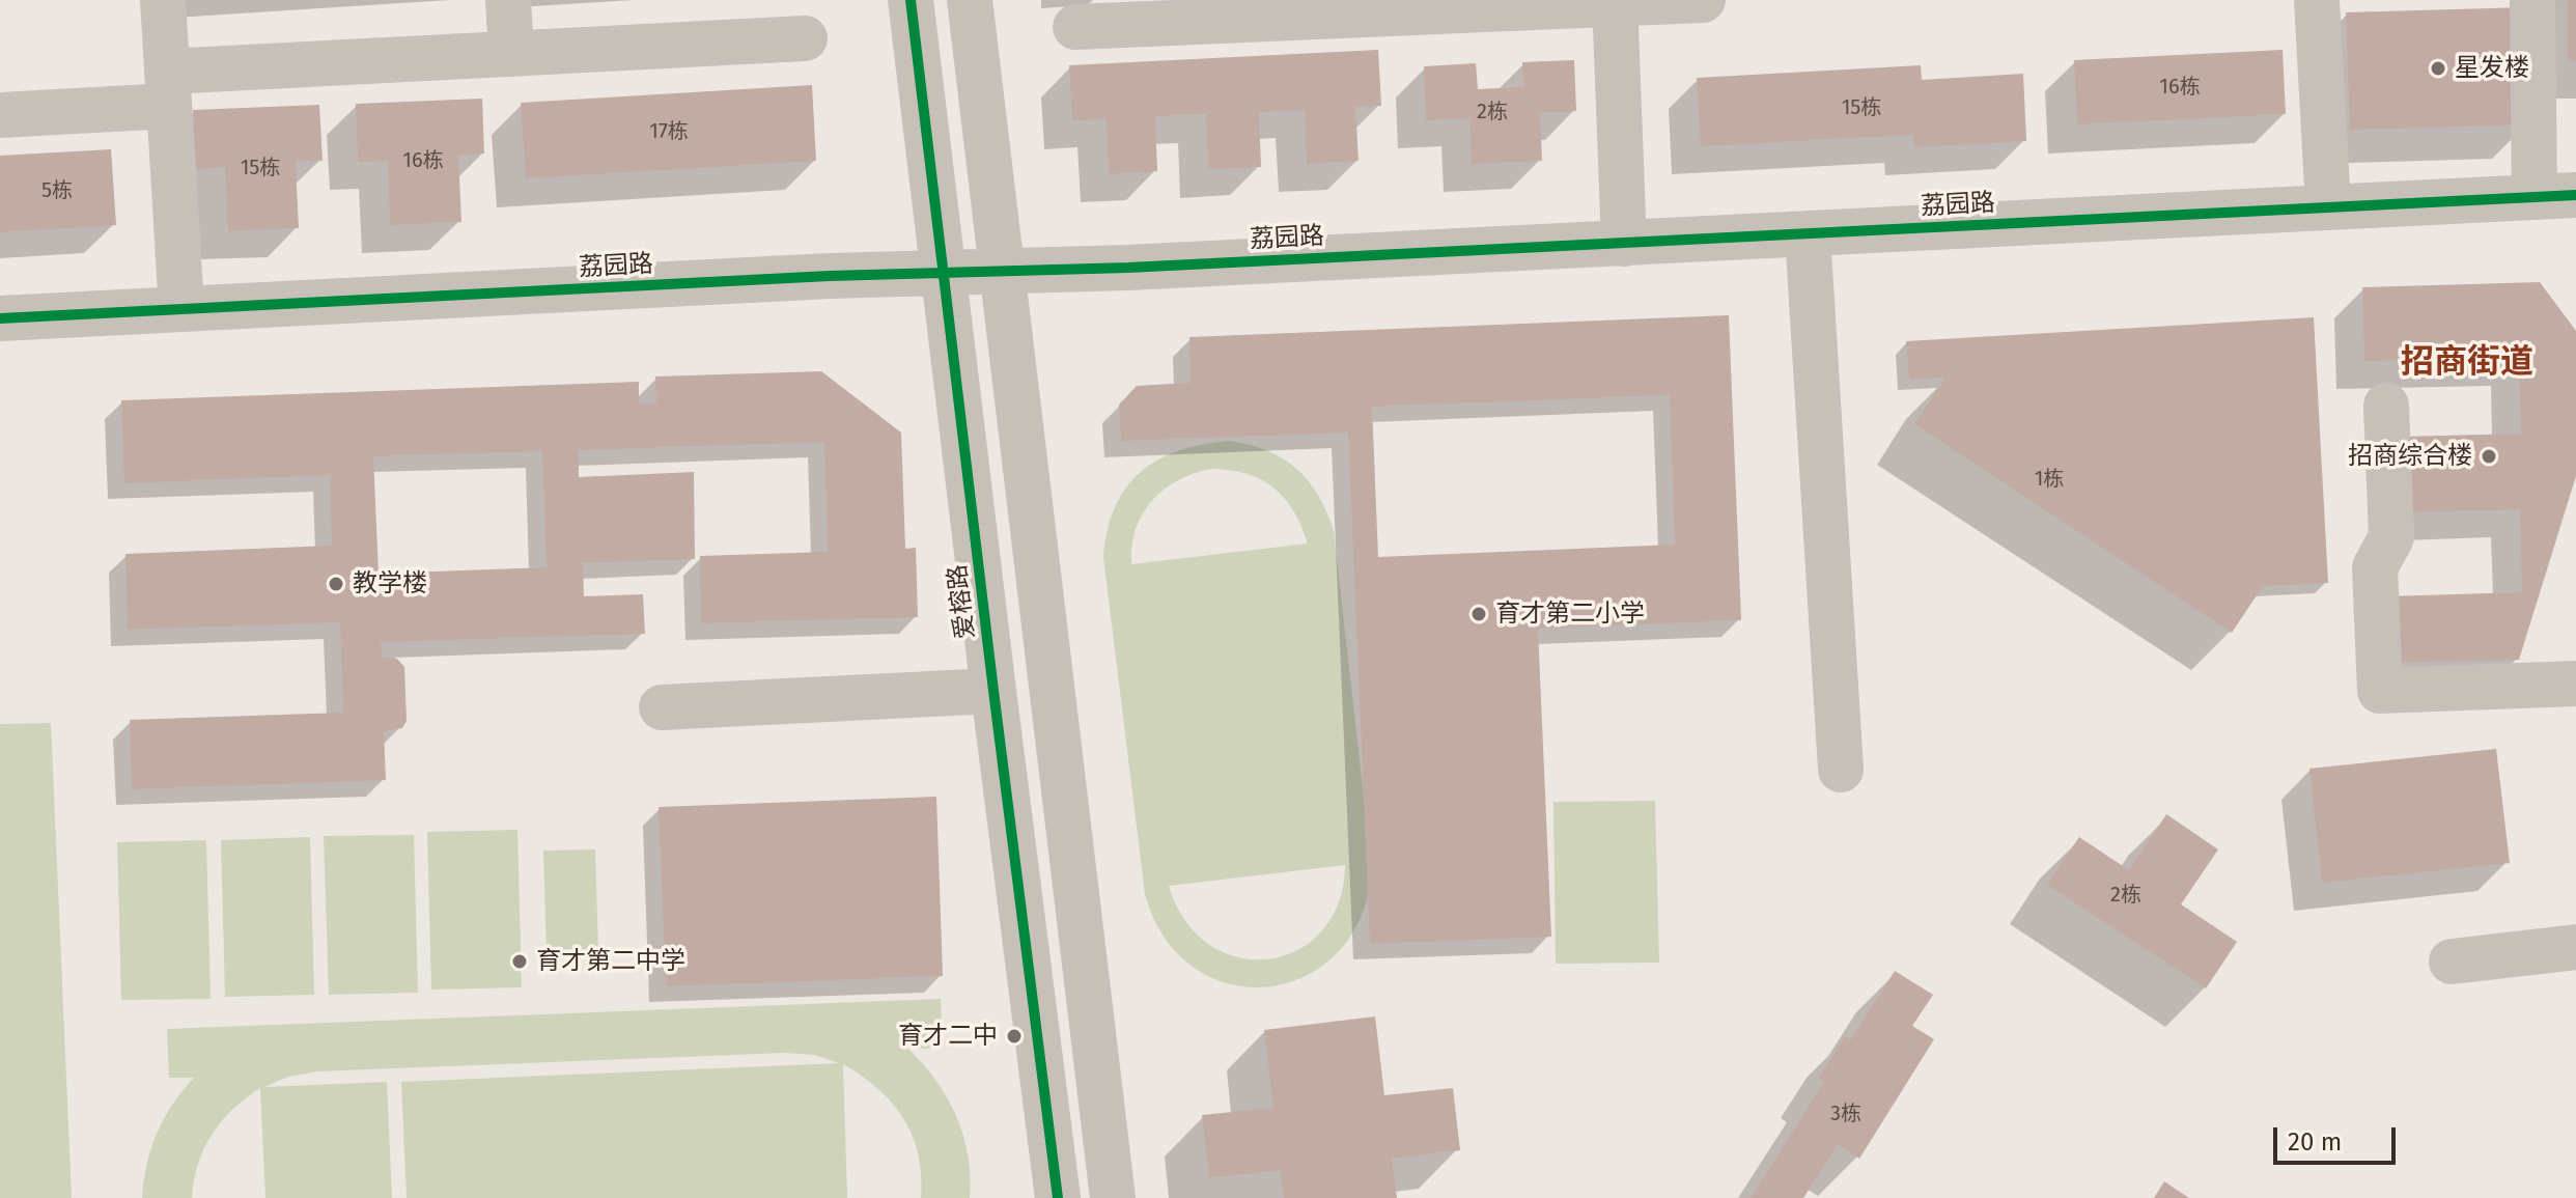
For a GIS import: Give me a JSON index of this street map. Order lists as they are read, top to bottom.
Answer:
{
  "streets": {
    "street": ["荔园路", "爱榕路"]
  },
  "crossings": [
    ["荔园路", "爱榕路"]
  ],
  "districts": ["招商街道"],
  "places": [
    "星发楼",
    "招商综合楼",
    "教学楼",
    "育才第二小学",
    "育才第二中学",
    "育才二中"
  ],
  "house_numbers": [
    "16栋",
    "15栋",
    "2栋",
    "17栋",
    "16栋",
    "15栋",
    "5栋",
    "1栋",
    "2栋",
    "3栋"
  ],
  "scale_bar": "20 m"
}
